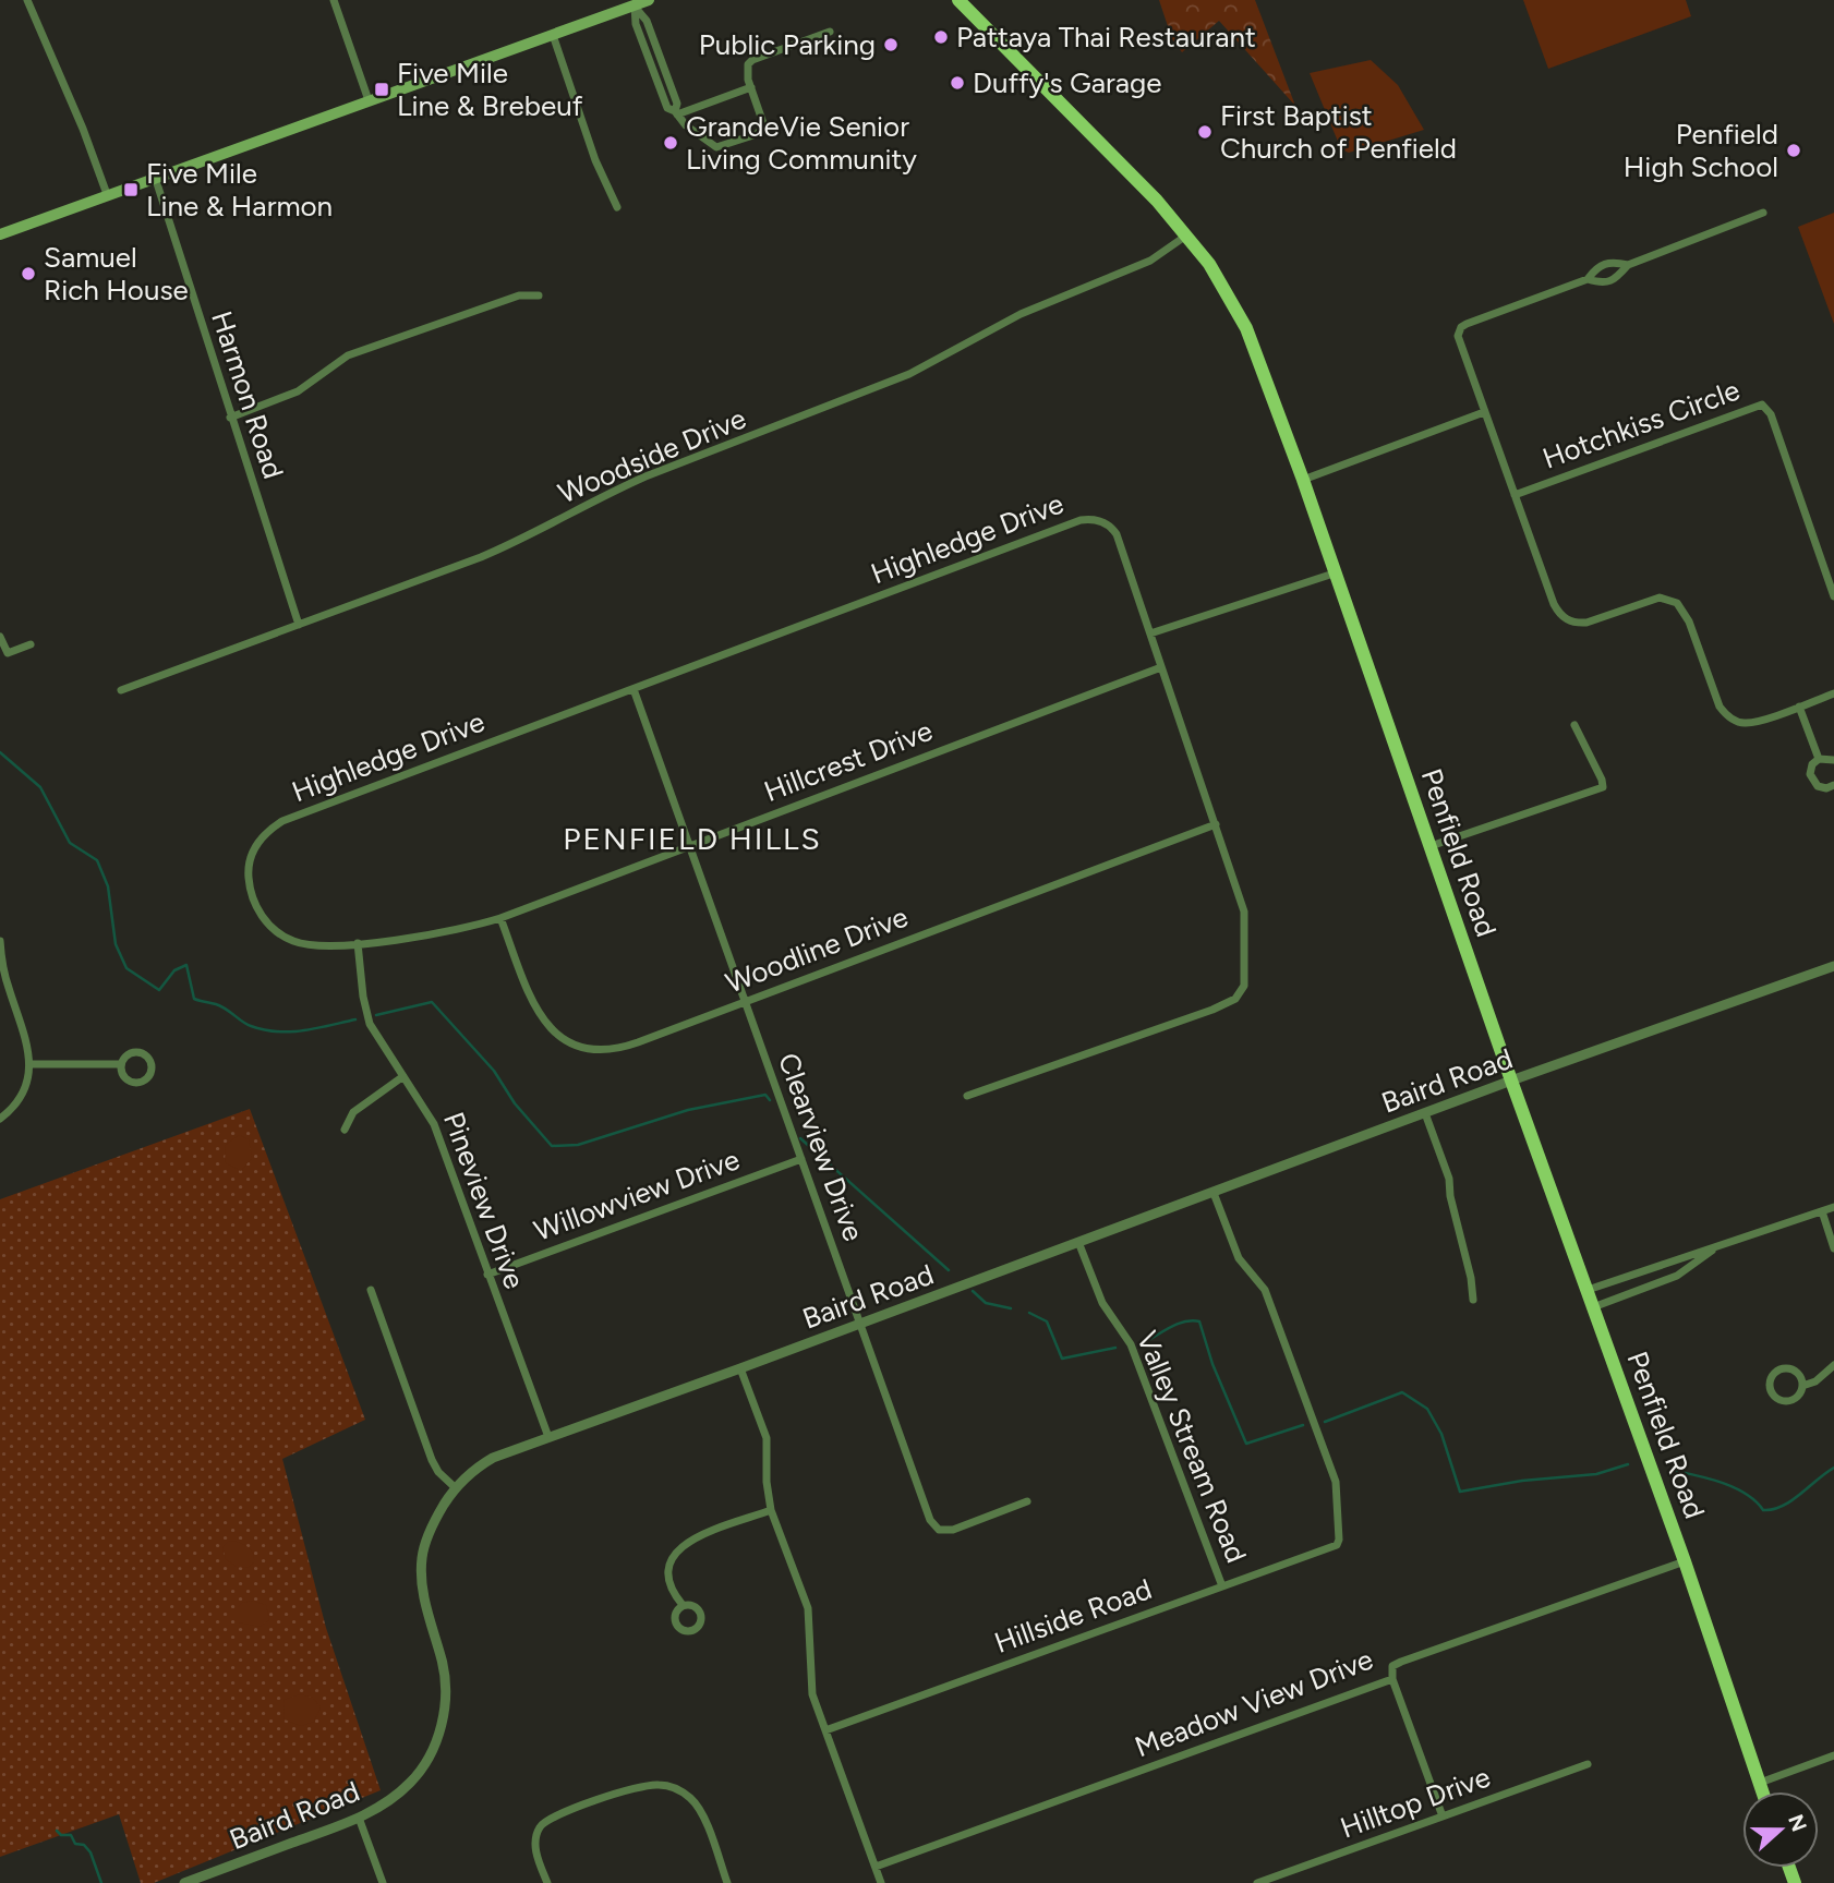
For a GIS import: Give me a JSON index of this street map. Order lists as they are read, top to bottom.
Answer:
{
  "streets": {
    "main road": ["Penfield Road"],
    "street": [
      "Harmon Road",
      "Hotchkiss Circle",
      "Woodside Drive",
      "Highledge Drive",
      "Hillcrest Drive",
      "Woodline Drive",
      "Baird Road",
      "Clearview Drive",
      "Willowview Drive",
      "Pineview Drive",
      "Valley Stream Road",
      "Hillside Road",
      "Meadow View Drive",
      "Hilltop Drive"
    ]
  },
  "crossings": [
    ["Harmon Road", "Woodside Drive"],
    ["Woodside Drive", "Penfield Road"],
    ["Highledge Drive", "Hillcrest Drive"],
    ["Highledge Drive", "Woodline Drive"],
    ["Highledge Drive", "Clearview Drive"],
    ["Hillcrest Drive", "Woodline Drive"],
    ["Hillcrest Drive", "Clearview Drive"],
    ["Hillcrest Drive", "Pineview Drive"],
    ["Penfield Road", "Baird Road"],
    ["Penfield Road", "Meadow View Drive"],
    ["Woodline Drive", "Clearview Drive"],
    ["Baird Road", "Clearview Drive"],
    ["Baird Road", "Pineview Drive"],
    ["Baird Road", "Valley Stream Road"],
    ["Baird Road", "Hillside Road"],
    ["Clearview Drive", "Willowview Drive"],
    ["Willowview Drive", "Pineview Drive"],
    ["Valley Stream Road", "Hillside Road"]
  ],
  "districts": ["PENFIELD HILLS"],
  "places": {
    "other": [
      "Pattaya Thai Restaurant",
      "Public Parking",
      "Duffy's Garage",
      "First Baptist Church of Penfield",
      "GrandeVie Senior Living Community",
      "Penfield High School",
      "Samuel Rich House"
    ],
    "transit": ["Five Mile Line & Brebeuf", "Five Mile Line & Harmon"]
  },
  "north": "right"
}
